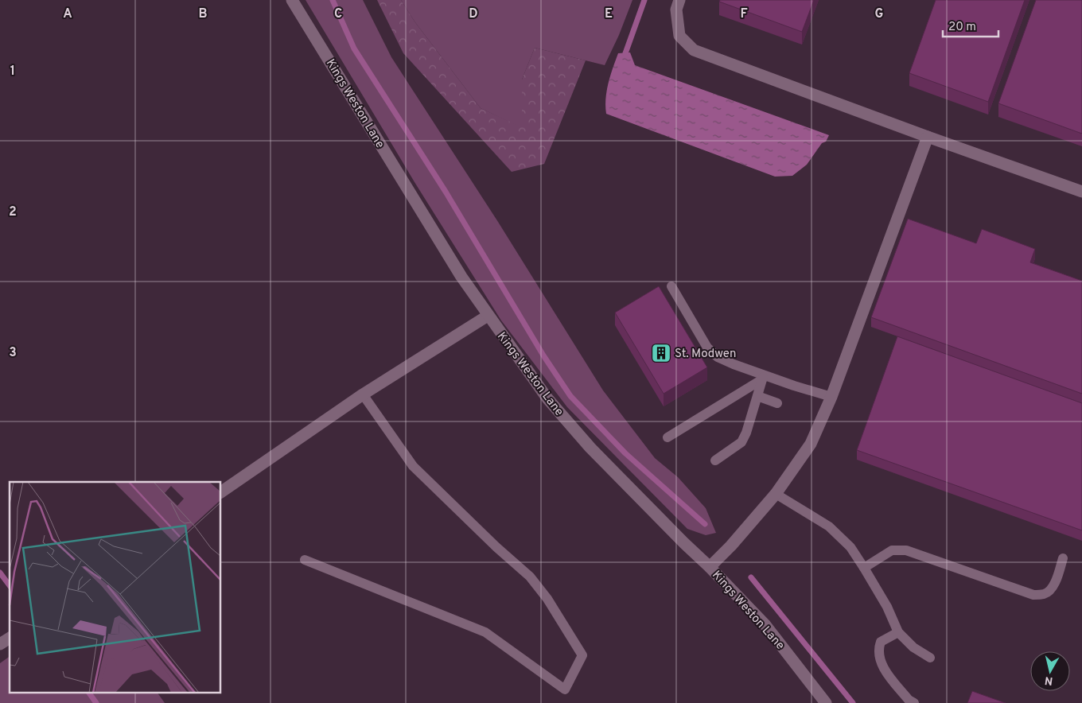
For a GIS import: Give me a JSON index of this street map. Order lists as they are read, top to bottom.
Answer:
{
  "streets": {
    "street": ["Kings Weston Lane"]
  },
  "places": {
    "building": ["St. Modwen"]
  },
  "scale_bar": "20 m",
  "north": "bottom",
  "grid": {
    "columns": [
      "A",
      "B",
      "C",
      "D",
      "E",
      "F",
      "G"
    ],
    "rows": ["1", "2", "3"]
  }
}
